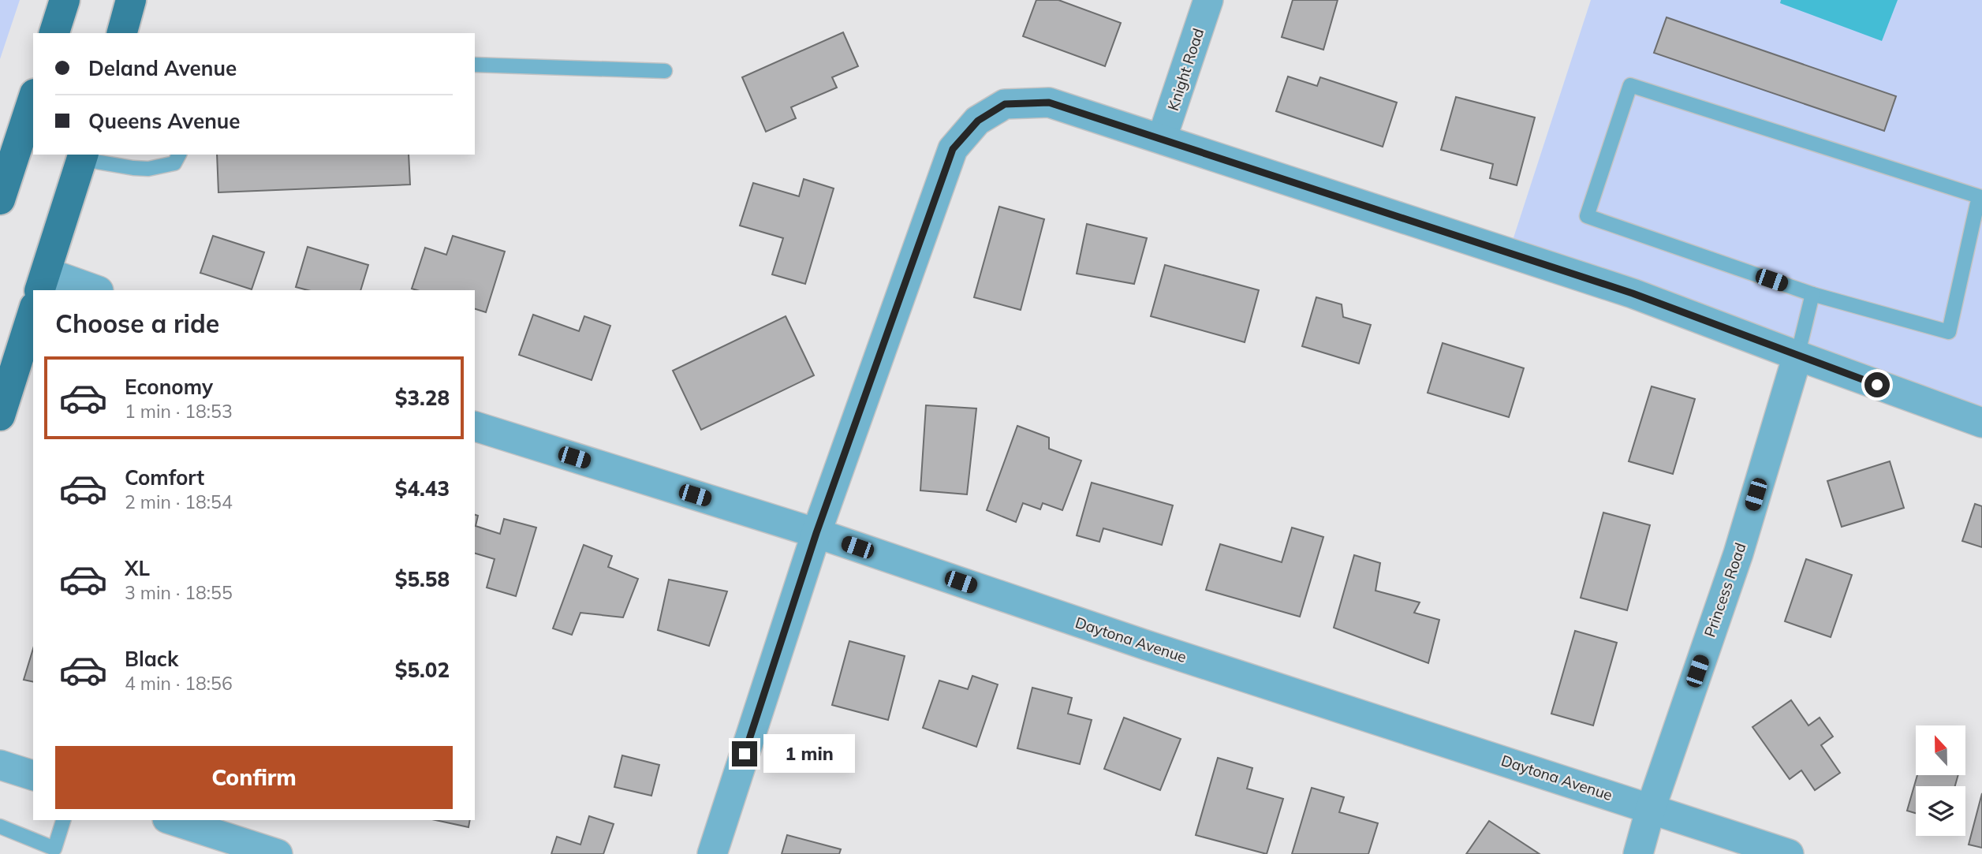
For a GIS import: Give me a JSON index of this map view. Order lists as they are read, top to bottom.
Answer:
{
  "streets": {
    "street": ["Knight Road", "Princess Road", "Daytona Avenue"]
  },
  "crossings": [
    ["Princess Road", "Daytona Avenue"]
  ],
  "north": "top",
  "page": {
    "banner": ["Deland Avenue", "Queens Avenue"],
    "heading": "Choose a ride",
    "list": [
      {
        "name": "Economy",
        "note": "1 min · 18:53",
        "value": "$3.28"
      },
      {
        "name": "Comfort",
        "note": "2 min · 18:54",
        "value": "$4.43"
      },
      {
        "name": "XL",
        "note": "3 min · 18:55",
        "value": "$5.58"
      },
      {
        "name": "Black",
        "note": "4 min · 18:56",
        "value": "$5.02"
      }
    ],
    "bubble": "1 min",
    "buttons": "Confirm"
  }
}
